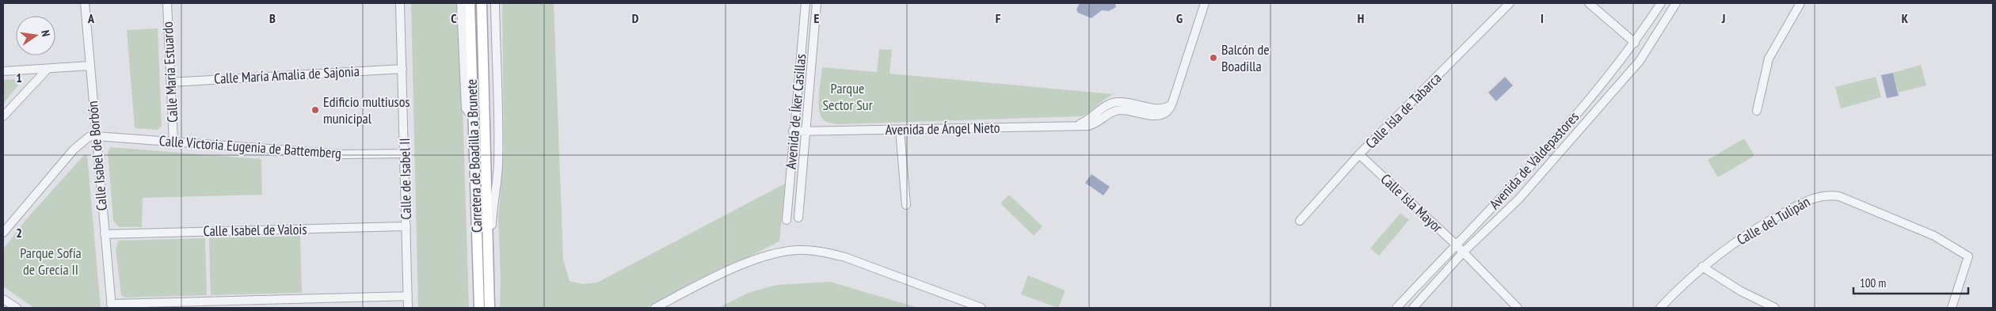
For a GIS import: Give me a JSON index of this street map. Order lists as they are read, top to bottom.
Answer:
{
  "streets": {
    "main road": ["Carretera de Boadilla a Brunete"],
    "street": [
      "Calle María Estuardo",
      "Calle María Amalia de Sajonia",
      "Calle Isla de Tabarca",
      "Avenida de Íker Casillas",
      "Avenida de Ángel Nieto",
      "Calle Victoria Eugenia de Battemberg",
      "Calle Isabel de Borbón",
      "Avenida de Valdepastores",
      "Calle de Isabel II",
      "Calle Isla Mayor",
      "Calle del Tulipán",
      "Calle Isabel de Valois"
    ]
  },
  "crossings": [
    ["Calle María Estuardo", "Calle María Amalia de Sajonia"],
    ["Calle María Estuardo", "Calle Victoria Eugenia de Battemberg"],
    ["Calle María Amalia de Sajonia", "Calle de Isabel II"],
    ["Calle Isla de Tabarca", "Calle Isla Mayor"],
    ["Avenida de Íker Casillas", "Avenida de Ángel Nieto"],
    ["Calle Victoria Eugenia de Battemberg", "Calle Isabel de Borbón"],
    ["Calle Victoria Eugenia de Battemberg", "Calle de Isabel II"],
    ["Calle Isabel de Borbón", "Calle Isabel de Valois"],
    ["Avenida de Valdepastores", "Calle Isla Mayor"],
    ["Calle de Isabel II", "Calle Isabel de Valois"]
  ],
  "parks": ["Parque Sector Sur", "Parque Sofía de Grecia II"],
  "places": ["Balcón de Boadilla", "Edificio multiusos municipal"],
  "scale_bar": "100 m",
  "north": "right",
  "grid": {
    "columns": [
      "A",
      "B",
      "C",
      "D",
      "E",
      "F",
      "G",
      "H",
      "I",
      "J",
      "K"
    ],
    "rows": ["1", "2"]
  }
}
